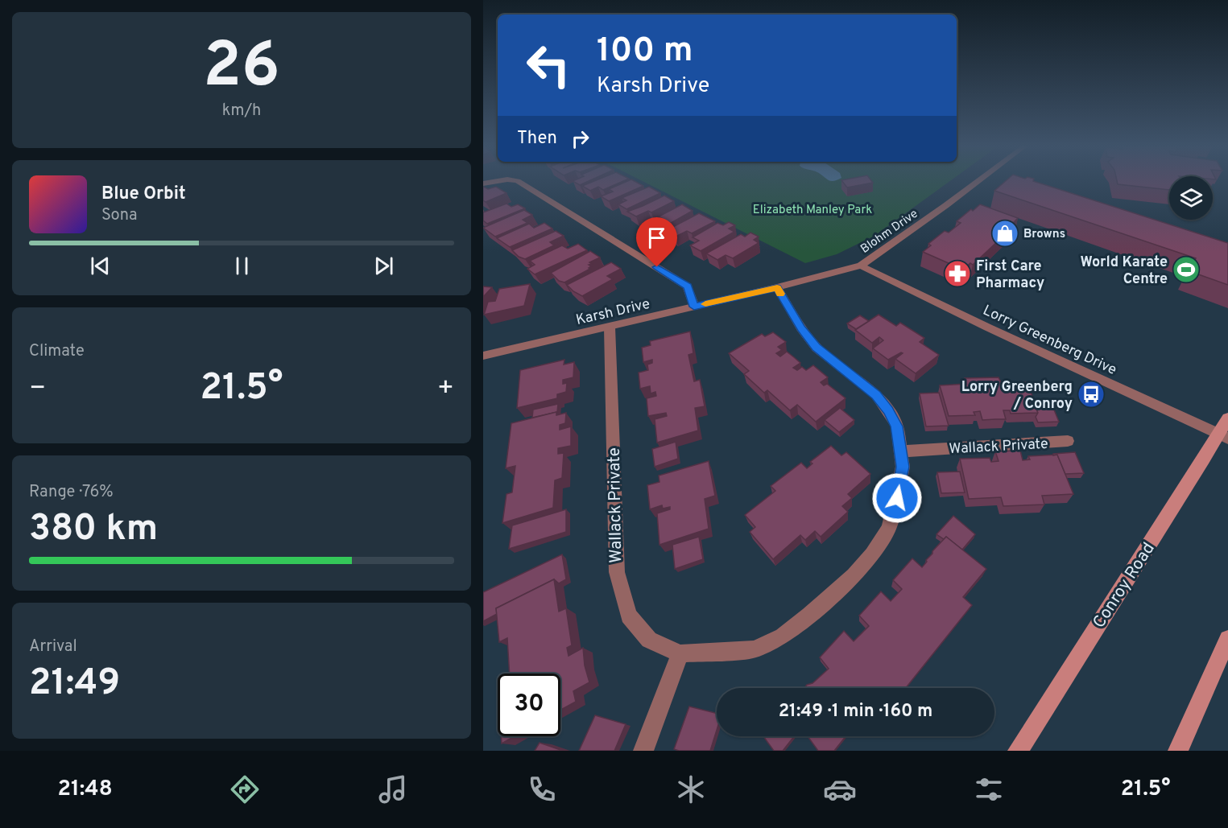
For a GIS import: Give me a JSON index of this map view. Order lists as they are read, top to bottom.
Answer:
{
  "streets": {
    "main road": ["Conroy Road"],
    "street": [
      "Blohm Drive",
      "Karsh Drive",
      "Lorry Greenberg Drive",
      "Wallack Private"
    ]
  },
  "crossings": [
    ["Blohm Drive", "Karsh Drive"],
    ["Blohm Drive", "Lorry Greenberg Drive"],
    ["Karsh Drive", "Lorry Greenberg Drive"],
    ["Karsh Drive", "Wallack Private"],
    ["Lorry Greenberg Drive", "Conroy Road"]
  ],
  "parks": ["Elizabeth Manley Park"],
  "places": {
    "shop": ["Browns"],
    "sports": ["World Karate Centre"],
    "pharmacy": ["First Care Pharmacy"],
    "bus stop": ["Lorry Greenberg / Conroy"]
  },
  "page": {
    "tile": [
      ["26", "km/h"],
      "Climate",
      ["Range · 76%", "380 km"],
      ["Arrival", "21:49"]
    ],
    "turn": ["100 m", "Karsh Drive"],
    "then": "Then",
    "song": ["Blue Orbit", "Sona"],
    "heat": ["−", "21.5°", "+"],
    "limit": "30",
    "trip": "21:49 · 1 min · 160 m",
    "tabs": ["21:48", "21.5°"]
  }
}
